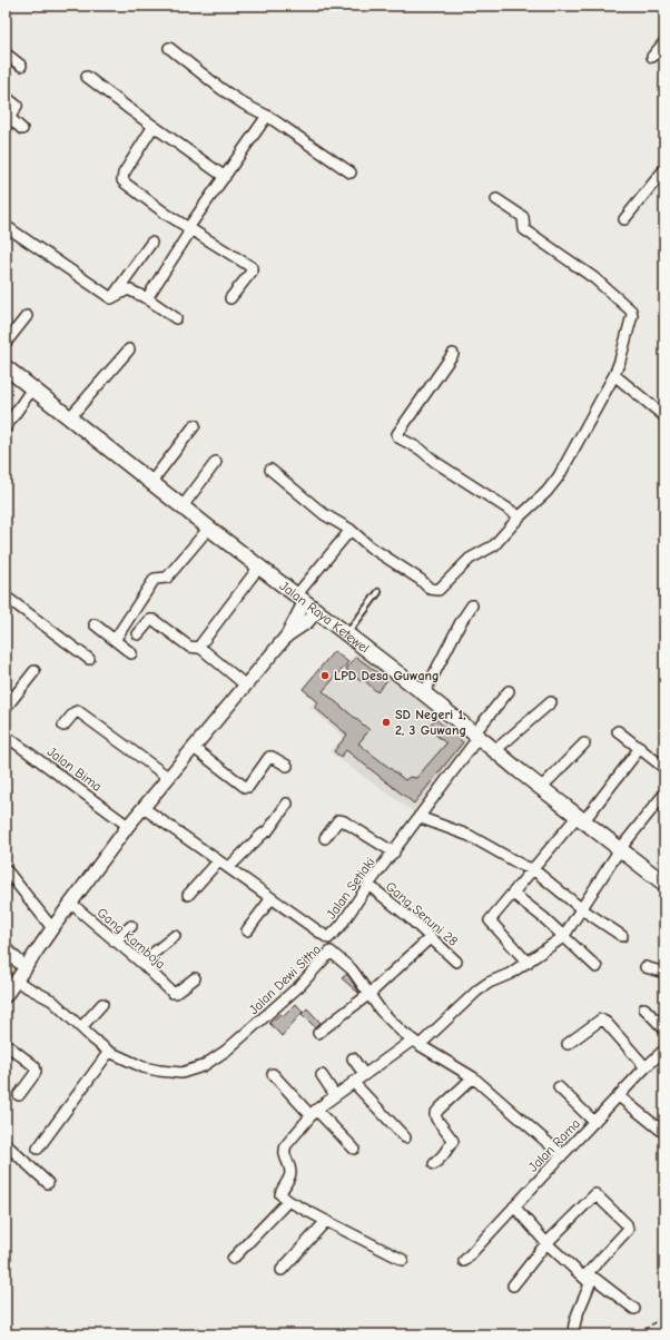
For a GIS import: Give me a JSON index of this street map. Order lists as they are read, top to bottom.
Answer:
{
  "streets": {
    "main road": ["Jalan Raya Ketewel"],
    "street": [
      "Jalan Bima",
      "Jalan Setiaki",
      "Gang Seruni 28",
      "Gang Kamboja",
      "Jalan Dewi Sitha",
      "Jalan Rama"
    ]
  },
  "crossings": [
    ["Jalan Raya Ketewel", "Jalan Setiaki"],
    ["Jalan Setiaki", "Gang Seruni 28"],
    ["Jalan Dewi Sitha", "Jalan Rama"]
  ],
  "places": ["LPD Desa Guwang", "SD Negeri 1, 2, 3 Guwang"]
}
